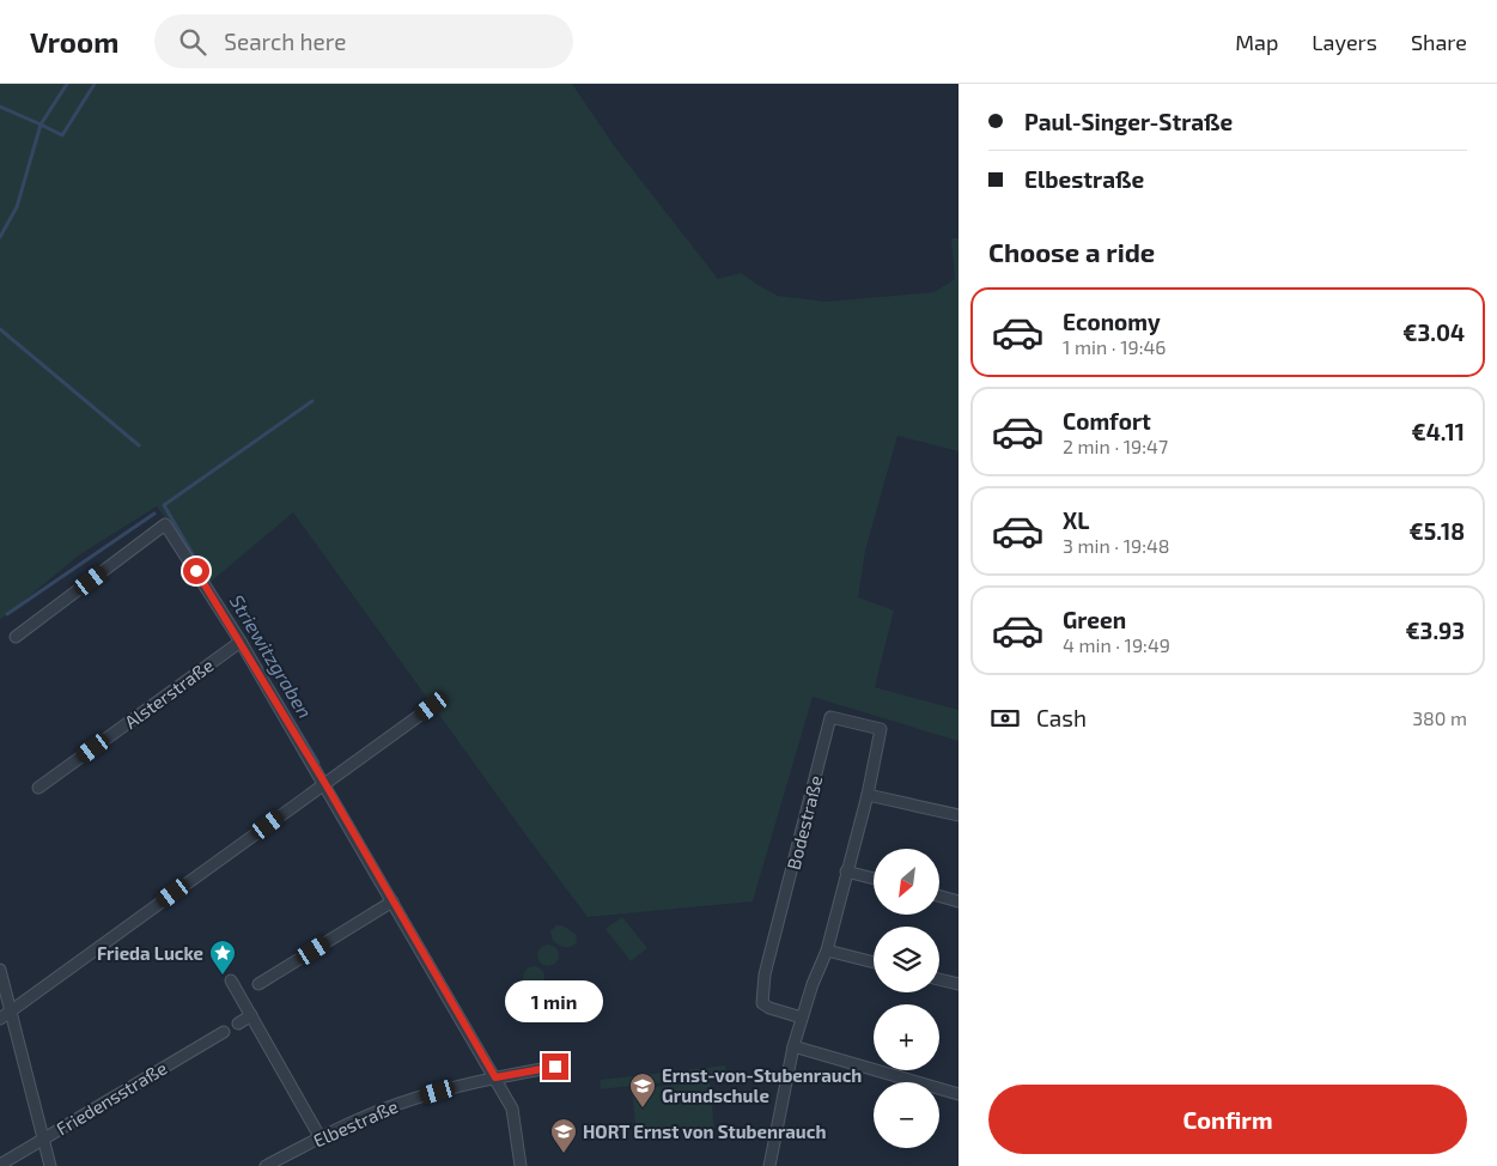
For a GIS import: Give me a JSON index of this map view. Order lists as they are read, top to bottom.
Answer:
{
  "streets": {
    "street": [
      "Alsterstraße",
      "Bodestraße",
      "Friedensstraße",
      "Elbestraße"
    ]
  },
  "water": ["Striewitzgraben"],
  "places": {
    "place": ["Frieda Lucke"],
    "school or university": ["Ernst-von-Stubenrauch Grundschule", "HORT Ernst von Stubenrauch"]
  },
  "north": "bottom left",
  "page": {
    "header": "Vroom",
    "search": "Search here",
    "nav": ["Map", "Layers", "Share"],
    "banner": ["Paul-Singer-Straße", "Elbestraße"],
    "heading": "Choose a ride",
    "list": [
      {
        "name": "Economy",
        "note": "1 min · 19:46",
        "value": "€3.04"
      },
      {
        "name": "Comfort",
        "note": "2 min · 19:47",
        "value": "€4.11"
      },
      {
        "name": "XL",
        "note": "3 min · 19:48",
        "value": "€5.18"
      },
      {
        "name": "Green",
        "note": "4 min · 19:49",
        "value": "€3.93"
      }
    ],
    "pay": ["Cash", "380 m"],
    "map_buttons": ["+", "−"],
    "bubble": "1 min",
    "buttons": "Confirm"
  }
}
